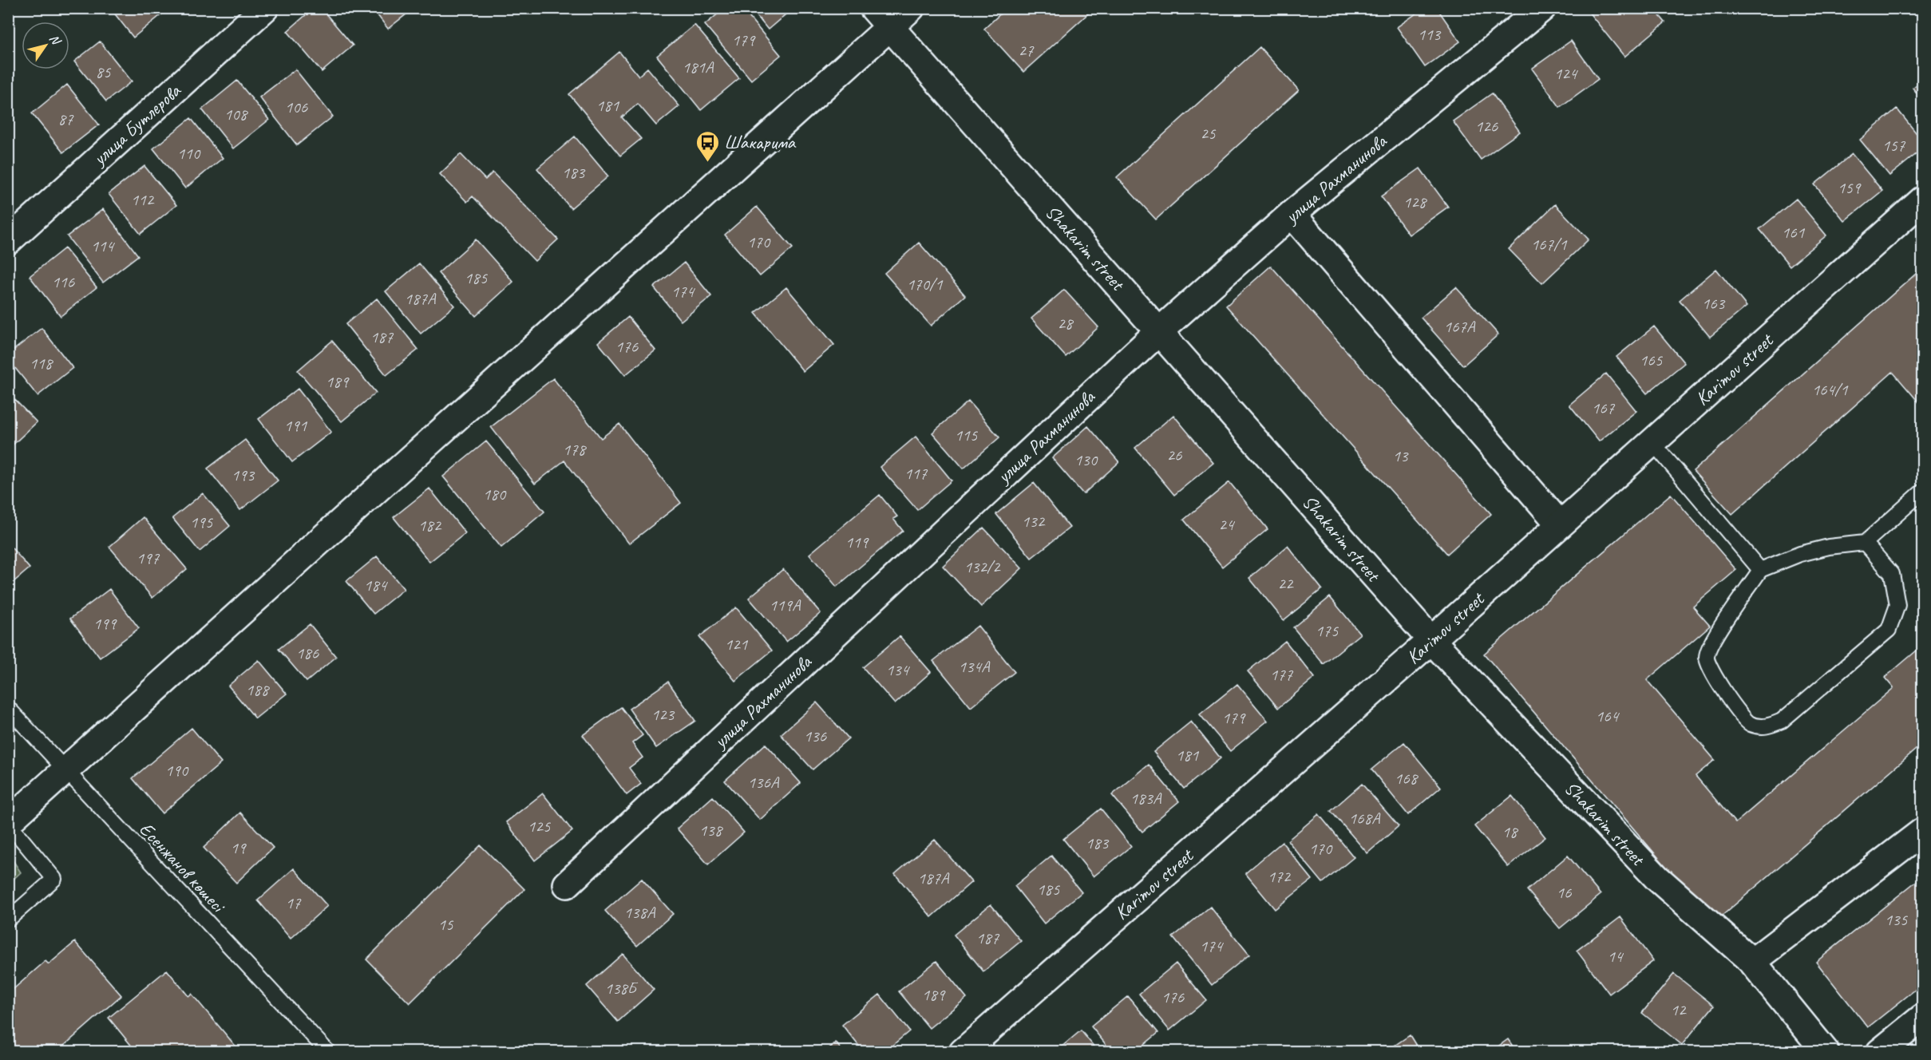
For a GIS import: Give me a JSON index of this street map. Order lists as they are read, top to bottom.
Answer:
{
  "streets": {
    "street": [
      "улица Бутлерова",
      "улица Рахманинова",
      "Shakarim street",
      "Karimov street"
    ],
    "lane": ["Есенжанов көшесі"]
  },
  "crossings": [
    ["улица Рахманинова", "Shakarim street"],
    ["Shakarim street", "Karimov street"]
  ],
  "places": {
    "bus stop": ["Шакарима"]
  },
  "house_numbers": [
    "113",
    "179",
    "27",
    "181А",
    "85",
    "124",
    "181",
    "106",
    "108",
    "87",
    "126",
    "25",
    "157",
    "110",
    "183",
    "159",
    "112",
    "128",
    "161",
    "170",
    "167/1",
    "114",
    "185",
    "116",
    "170/1",
    "174",
    "187А",
    "163",
    "28",
    "167А",
    "187",
    "176",
    "165",
    "118",
    "189",
    "164/1",
    "167",
    "191",
    "115",
    "178",
    "26",
    "13",
    "130",
    "117",
    "193",
    "180",
    "132",
    "195",
    "24",
    "182",
    "119",
    "197",
    "132/2",
    "22",
    "184",
    "119А",
    "199",
    "175",
    "121",
    "186",
    "134А",
    "134",
    "177",
    "188",
    "123",
    "164",
    "179",
    "136",
    "181",
    "190",
    "168",
    "136А",
    "183А",
    "168А",
    "125",
    "138",
    "18",
    "183",
    "19",
    "170",
    "172",
    "187А",
    "185",
    "16",
    "17",
    "138А",
    "135",
    "15",
    "187",
    "174",
    "14",
    "138Б",
    "189",
    "176",
    "12"
  ],
  "north": "top right"
}
